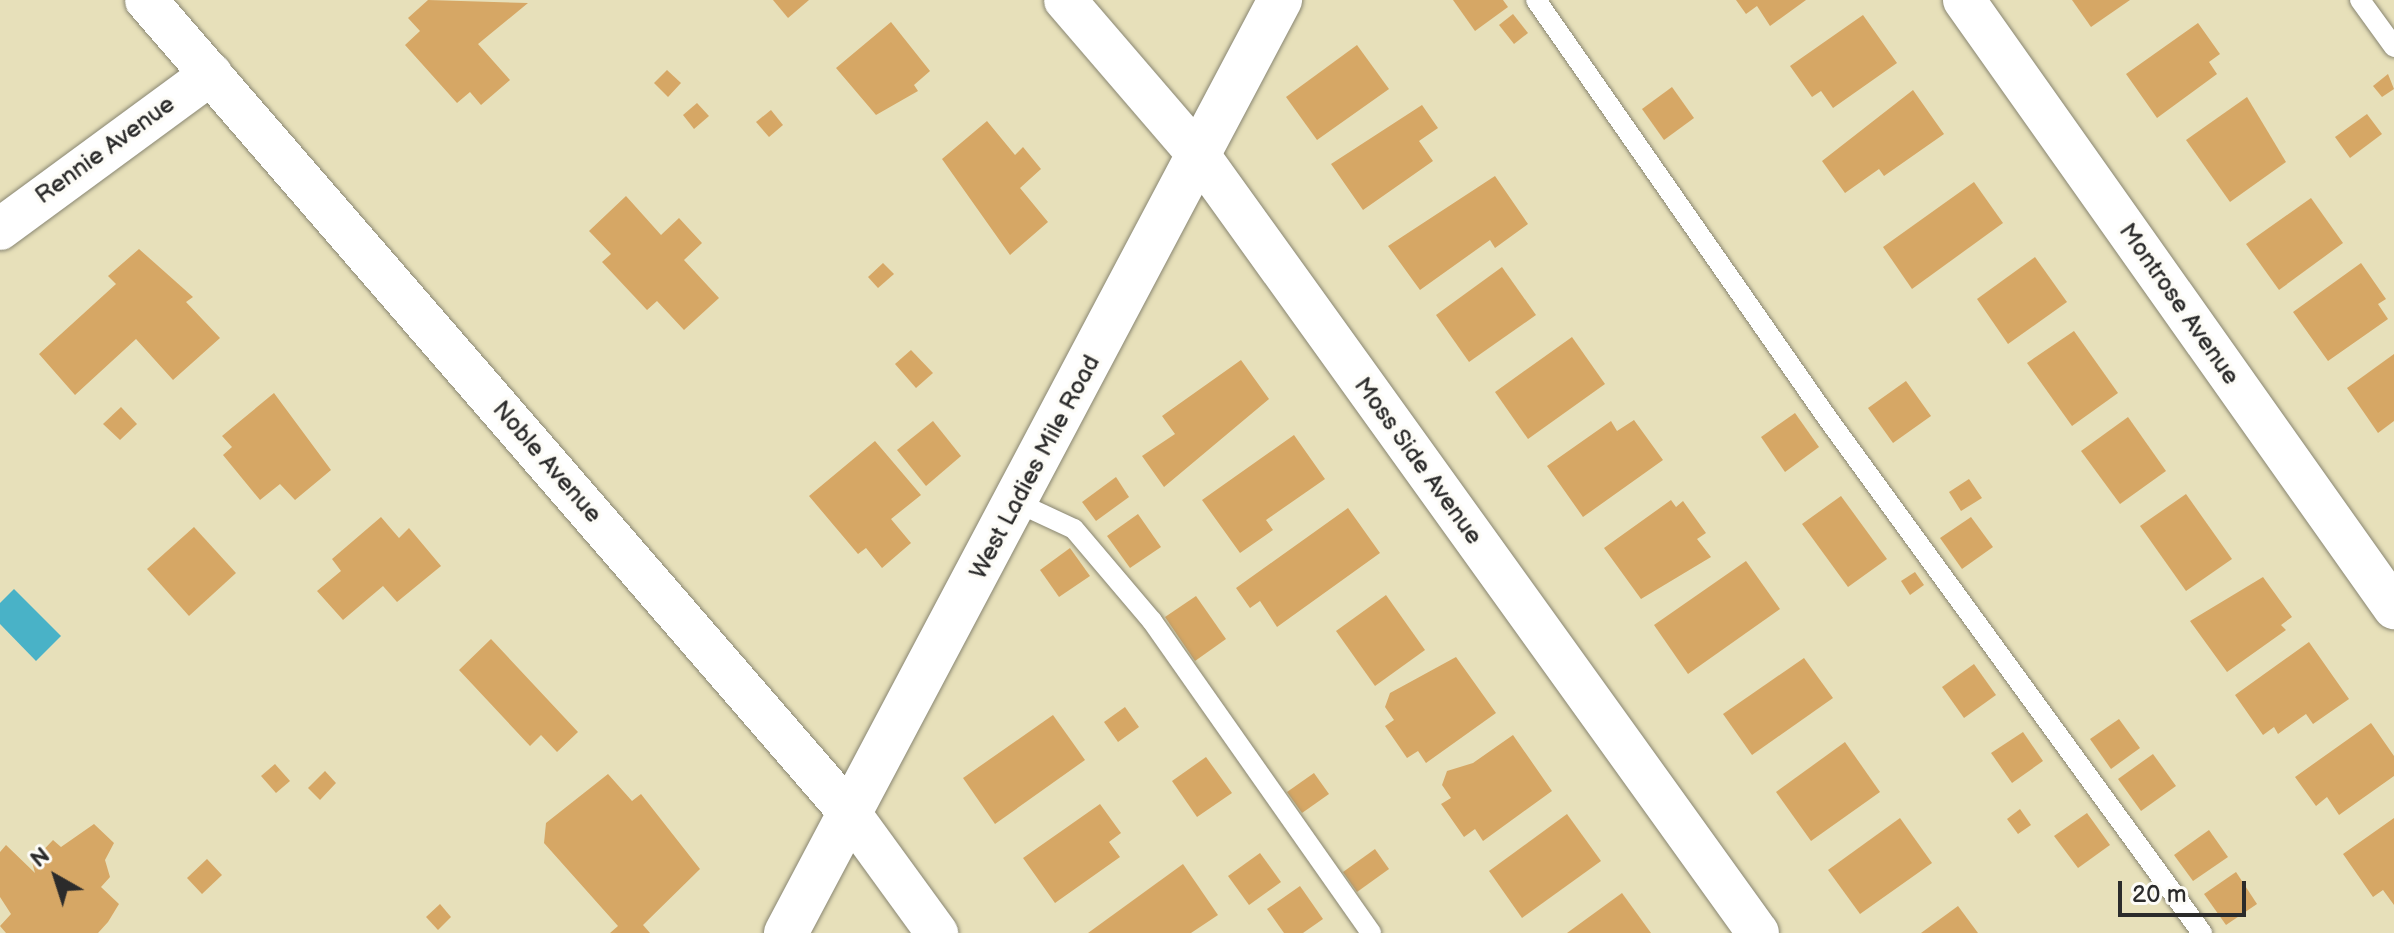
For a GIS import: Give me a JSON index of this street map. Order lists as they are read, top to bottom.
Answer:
{
  "streets": {
    "street": [
      "Rennie Avenue",
      "Montrose Avenue",
      "Moss Side Avenue",
      "Noble Avenue",
      "West Ladies Mile Road"
    ]
  },
  "crossings": [
    ["Rennie Avenue", "Noble Avenue"],
    ["Moss Side Avenue", "West Ladies Mile Road"],
    ["Noble Avenue", "West Ladies Mile Road"]
  ],
  "scale_bar": "20 m",
  "north": "top left"
}
